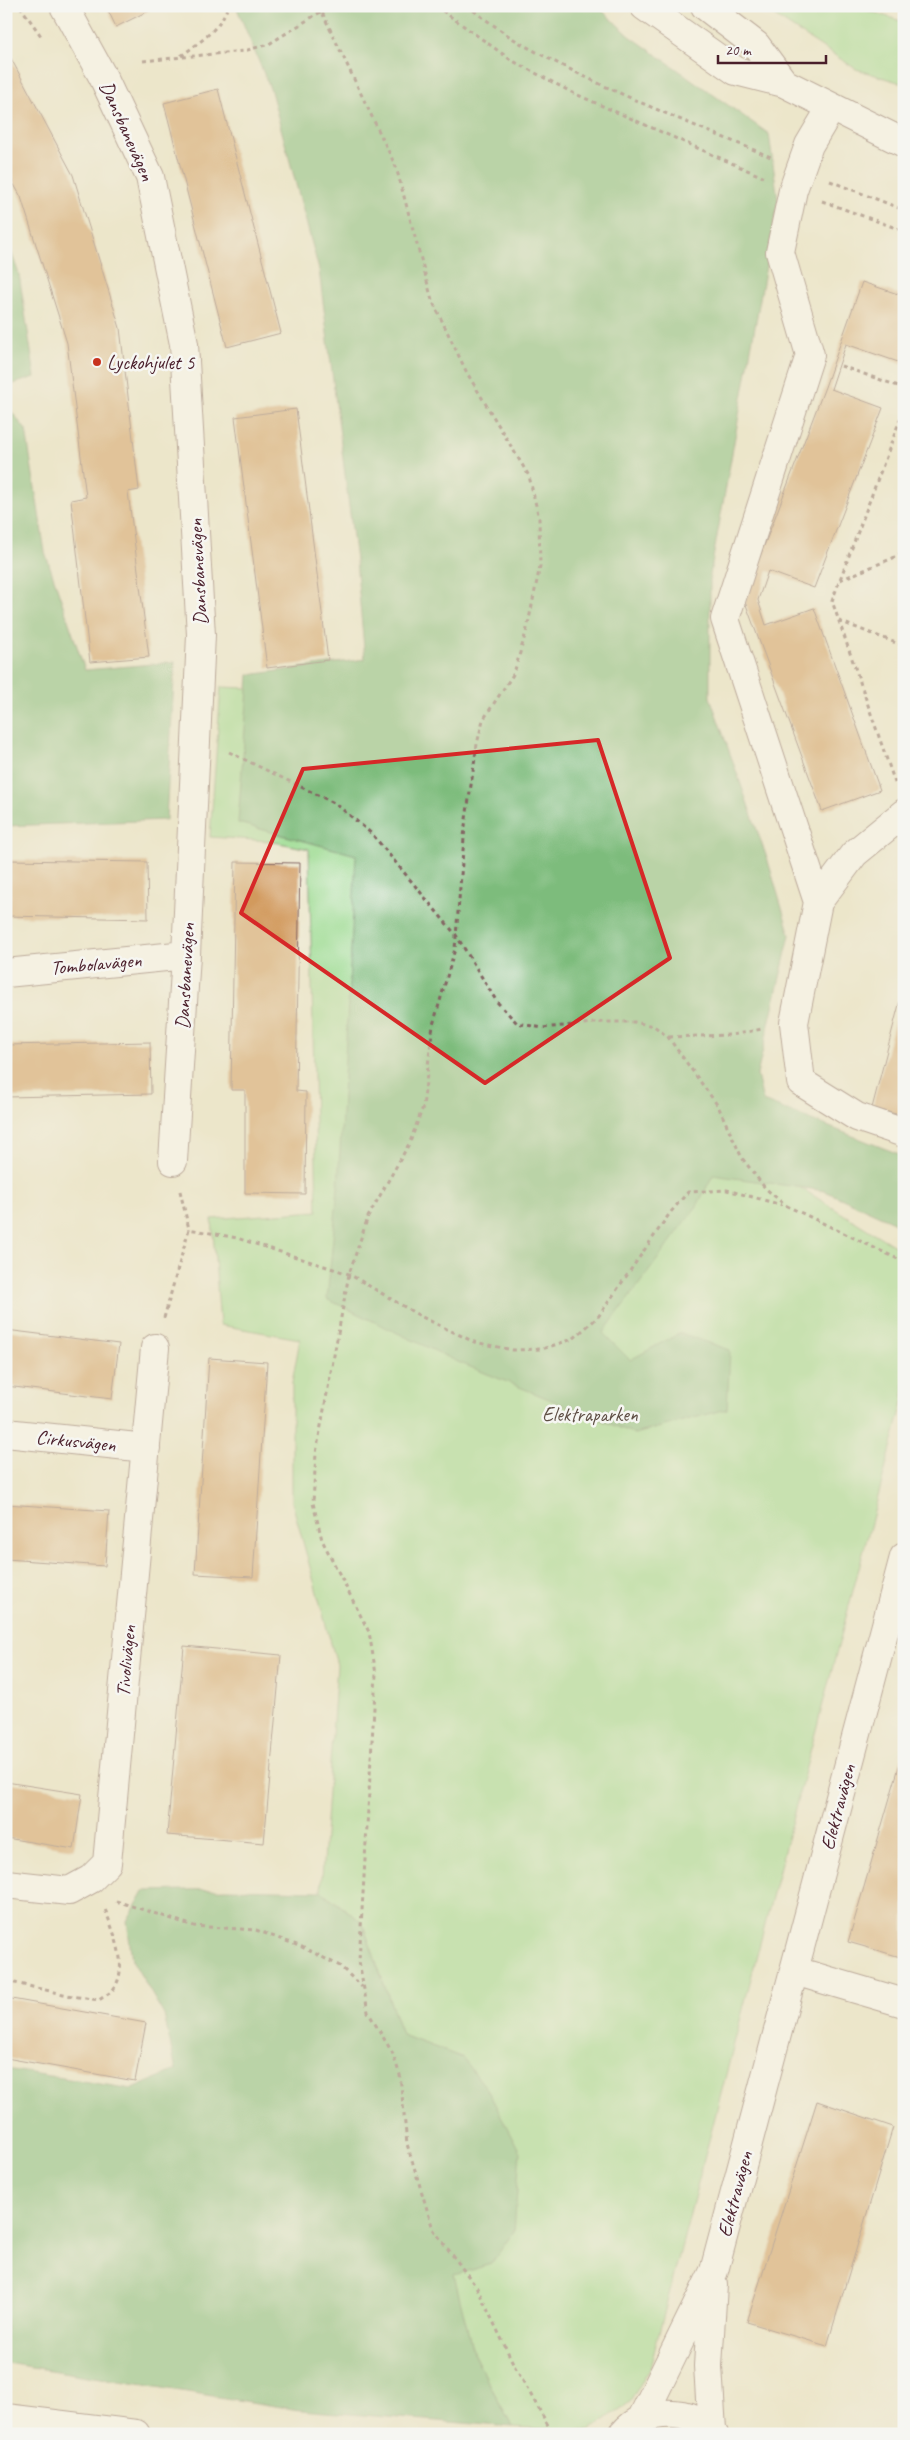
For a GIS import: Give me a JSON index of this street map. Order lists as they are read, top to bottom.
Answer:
{
  "streets": {
    "street": [
      "Dansbanevägen",
      "Tombolavägen",
      "Cirkusvägen",
      "Tivolivägen",
      "Elektravägen"
    ]
  },
  "crossings": [
    ["Dansbanevägen", "Tombolavägen"],
    ["Cirkusvägen", "Tivolivägen"]
  ],
  "parks": ["Elektraparken"],
  "places": ["Lyckohjulet 5"],
  "scale_bar": "20 m"
}
